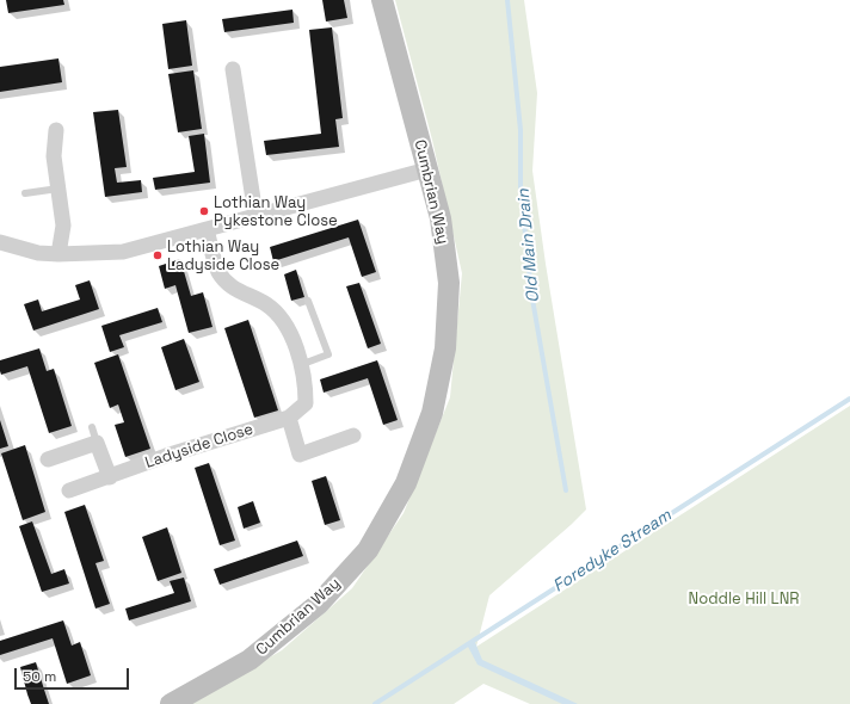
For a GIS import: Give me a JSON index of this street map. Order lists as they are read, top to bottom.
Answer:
{
  "streets": {
    "street": ["Cumbrian Way", "Ladyside Close"]
  },
  "water": ["Old Main Drain", "Foredyke Stream"],
  "parks": ["Noddle Hill LNR"],
  "places": ["Lothian Way Pykestone Close", "Lothian Way Ladyside Close"],
  "scale_bar": "50 m"
}
